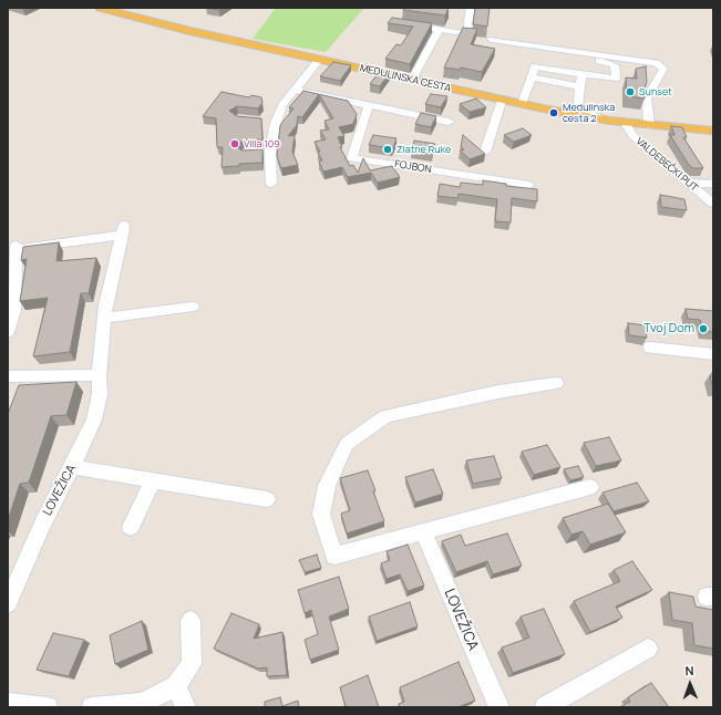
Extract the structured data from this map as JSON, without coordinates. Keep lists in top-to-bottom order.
{
  "streets": {
    "main road": ["MEDULINSKA CESTA"],
    "street": ["VALDEBEČKI PUT", "FOJBON", "LOVEŽICA"]
  },
  "crossings": [
    ["MEDULINSKA CESTA", "VALDEBEČKI PUT"]
  ],
  "places": [
    "Sunset",
    "Medulinska cesta 2",
    "Villa 109",
    "Zlatne Ruke",
    "Tvoj Dom"
  ],
  "north": "top"
}
